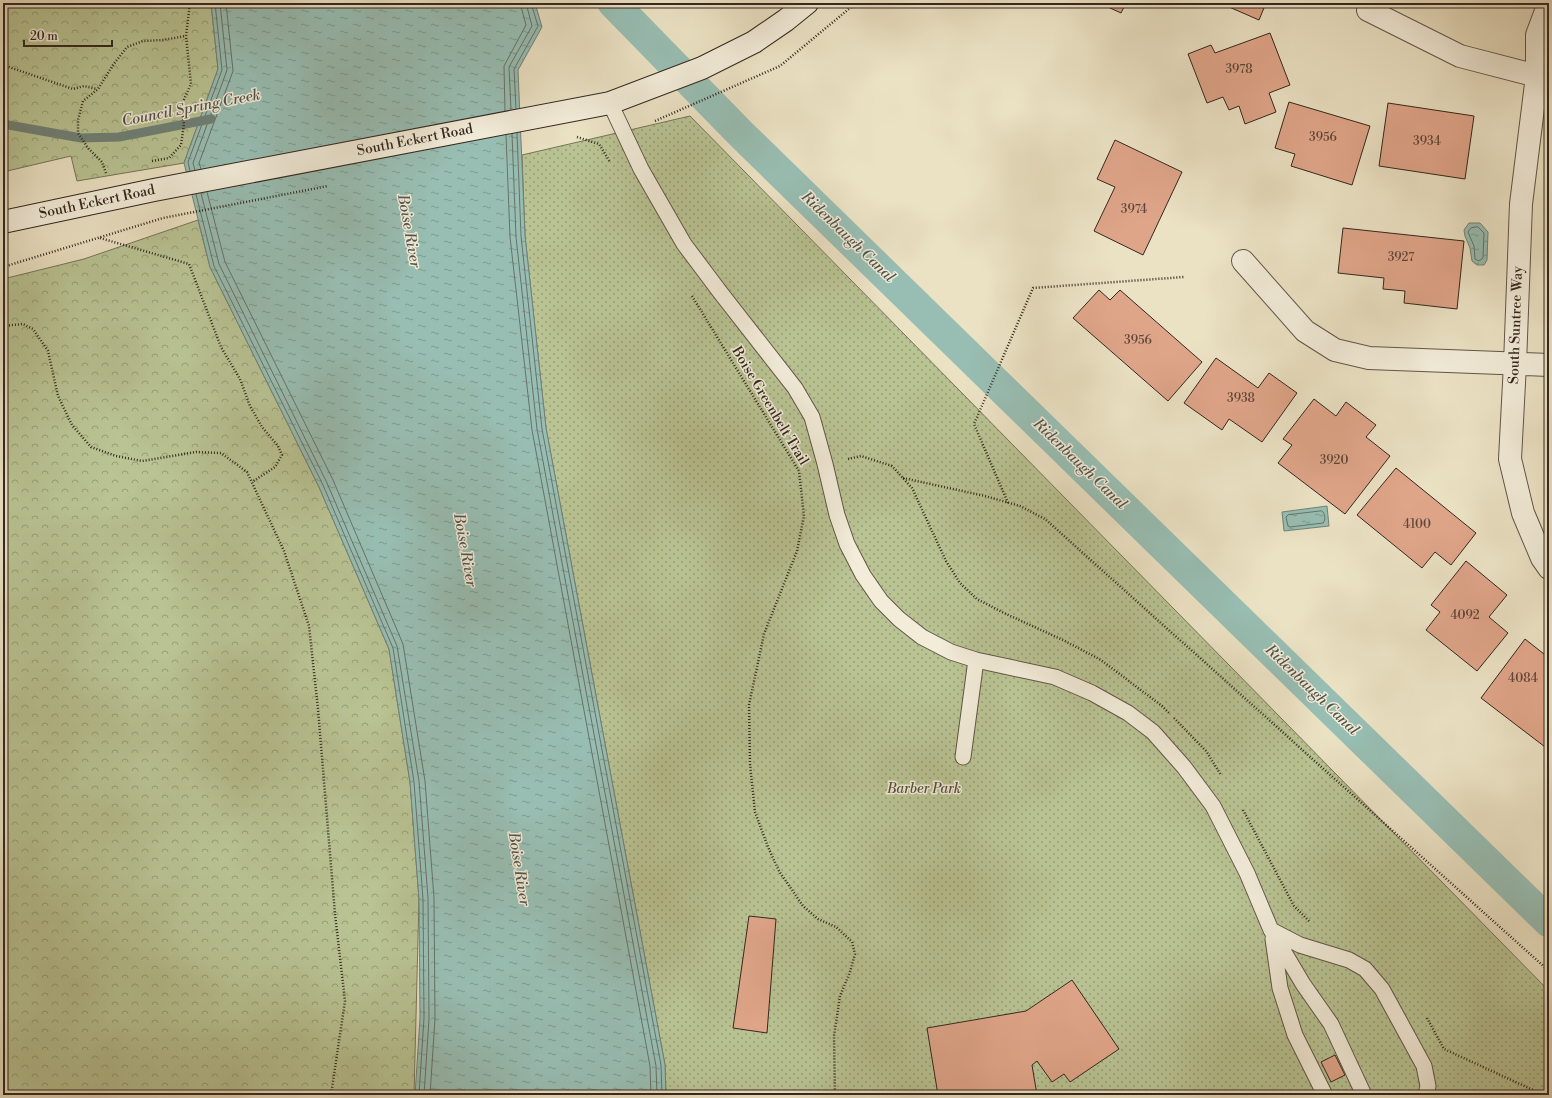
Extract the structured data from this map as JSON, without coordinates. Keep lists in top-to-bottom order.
{
  "streets": {
    "street": ["South Eckert Road", "South Suntree Way"],
    "path": ["Boise Greenbelt Trail"]
  },
  "water": ["Council Spring Creek", "Boise River", "Ridenbaugh Canal"],
  "parks": ["Barber Park"],
  "house_numbers": [
    "3978",
    "3956",
    "3934",
    "3974",
    "3927",
    "3956",
    "3938",
    "3920",
    "4100",
    "4092",
    "4084"
  ],
  "scale_bar": "20 m"
}
